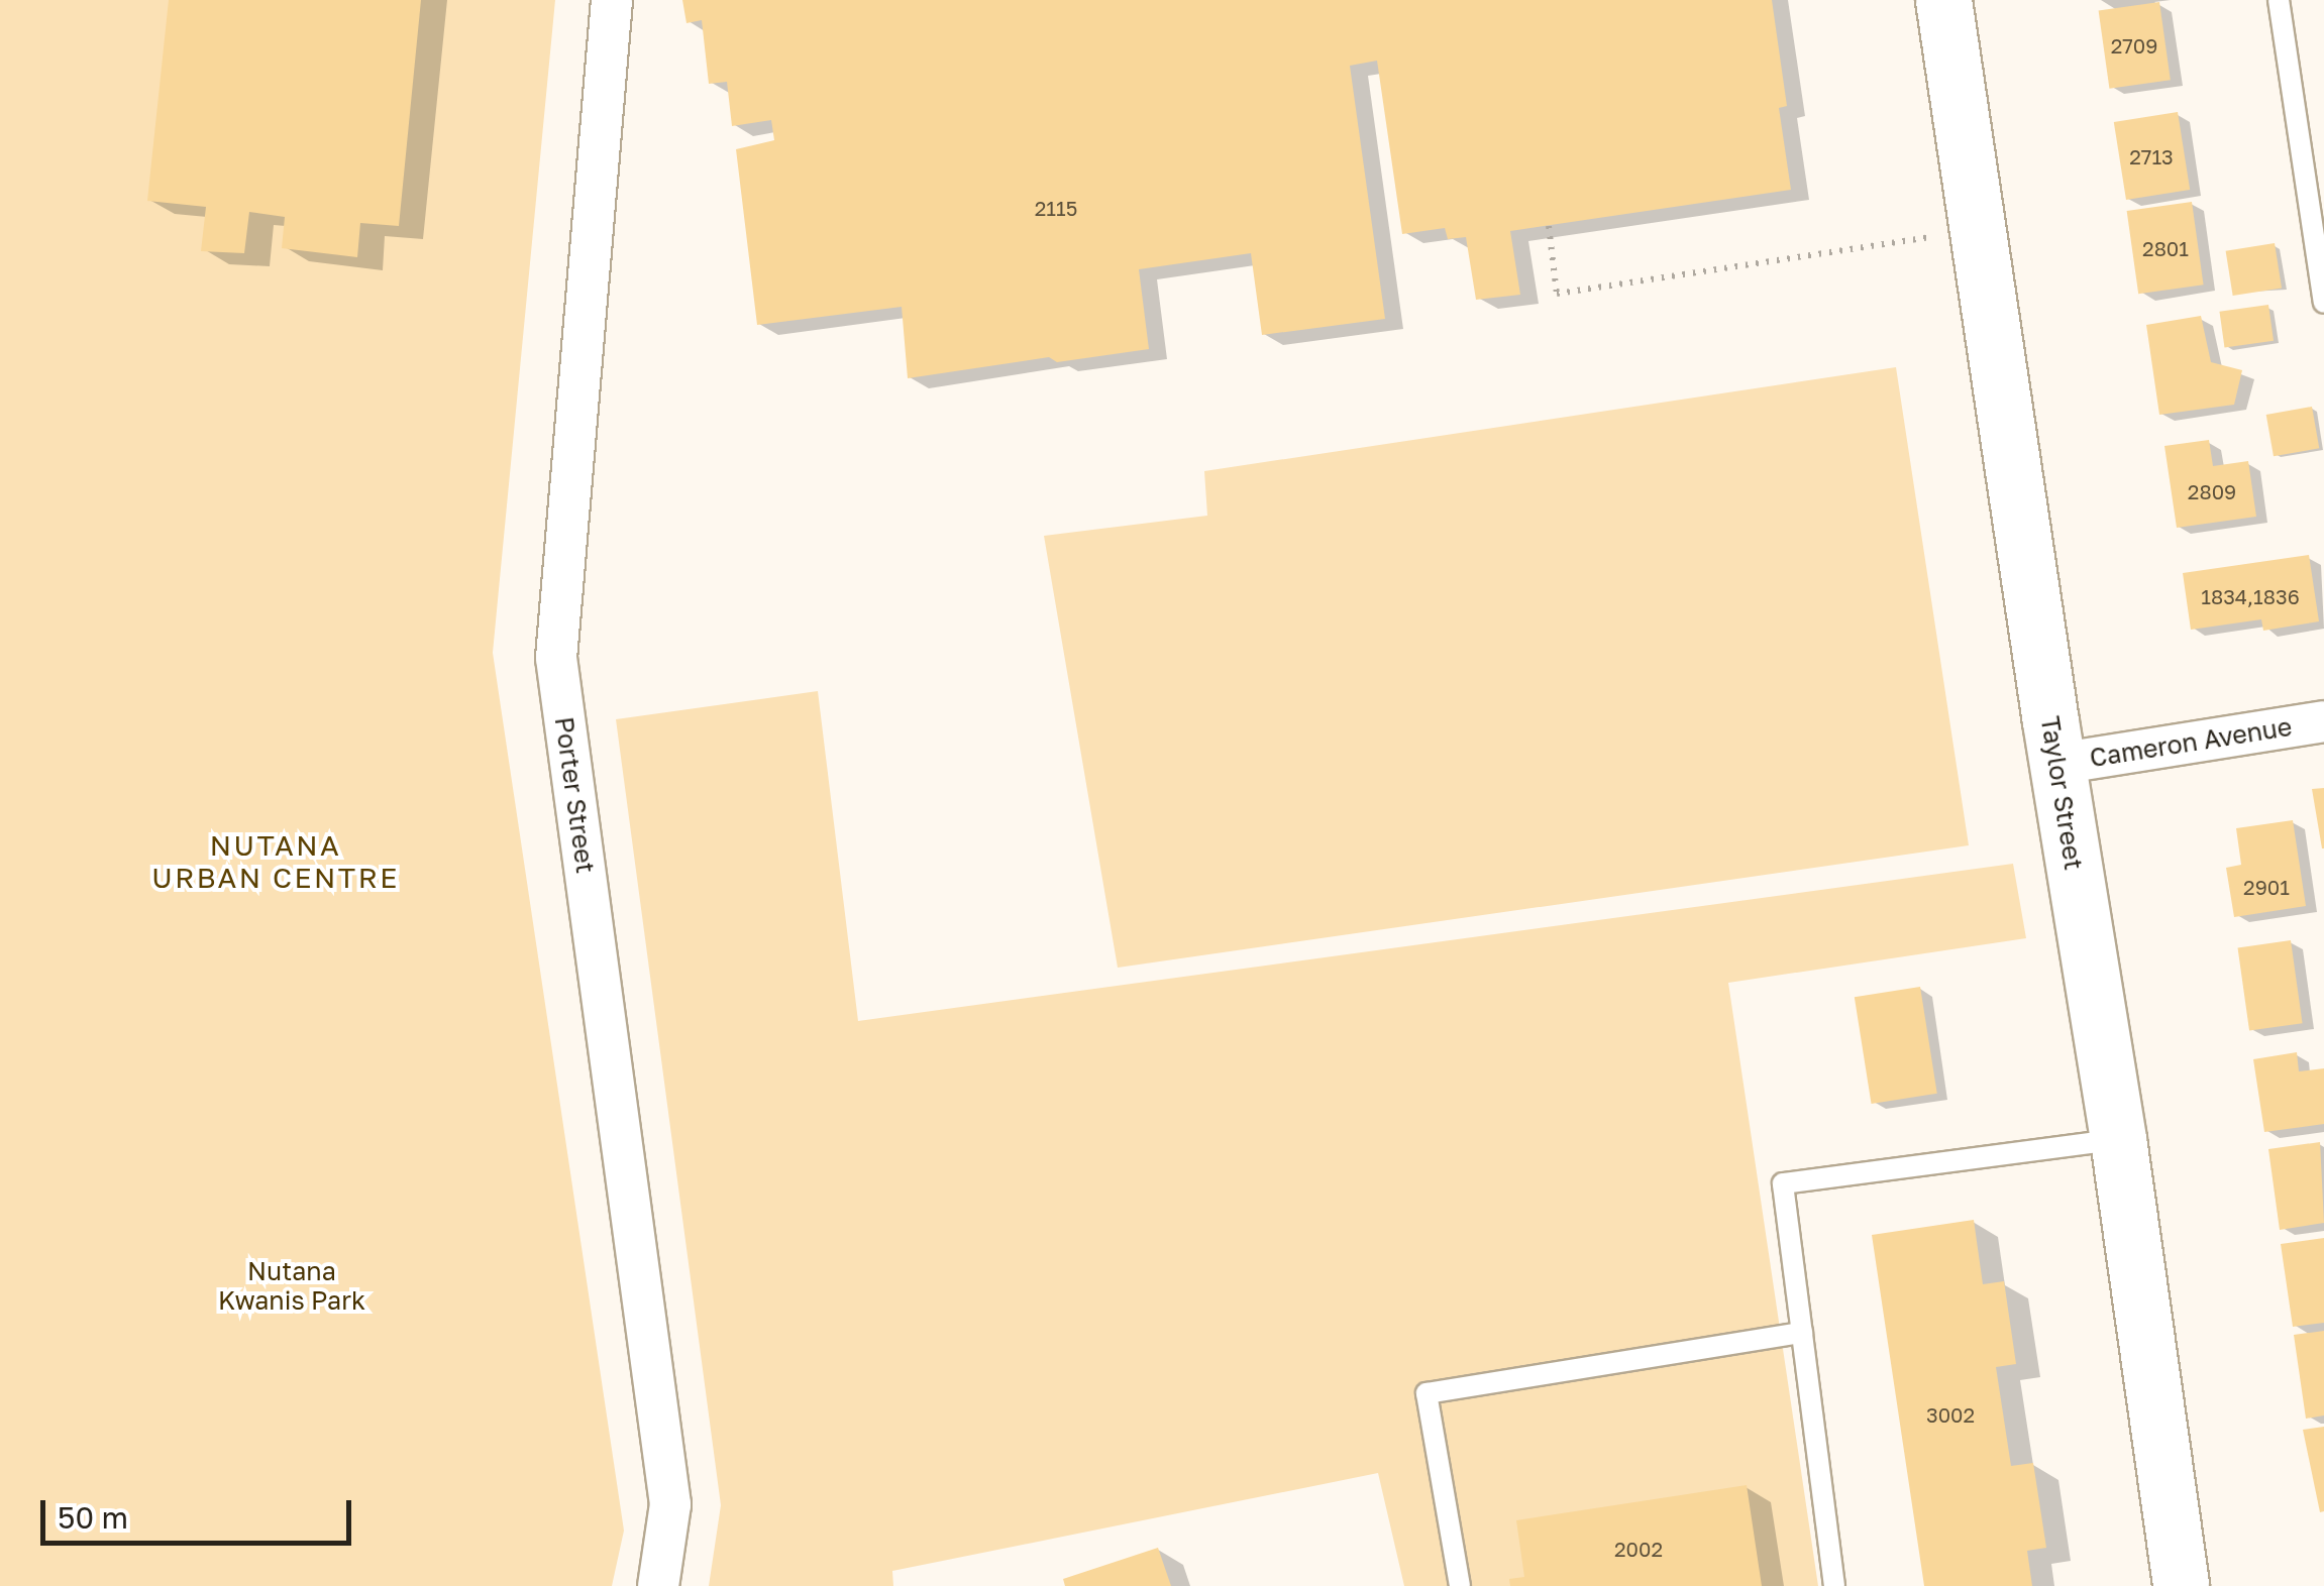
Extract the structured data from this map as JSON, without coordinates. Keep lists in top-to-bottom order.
{
  "streets": {
    "main road": ["Taylor Street"],
    "street": ["Cameron Avenue", "Porter Street"]
  },
  "crossings": [
    ["Cameron Avenue", "Taylor Street"]
  ],
  "districts": ["NUTANA URBAN CENTRE"],
  "parks": ["Nutana Kwanis Park"],
  "house_numbers": [
    "2709",
    "2713",
    "2115",
    "2801",
    "2809",
    "1834,1836",
    "2901",
    "3002",
    "2002"
  ],
  "scale_bar": "50 m"
}
